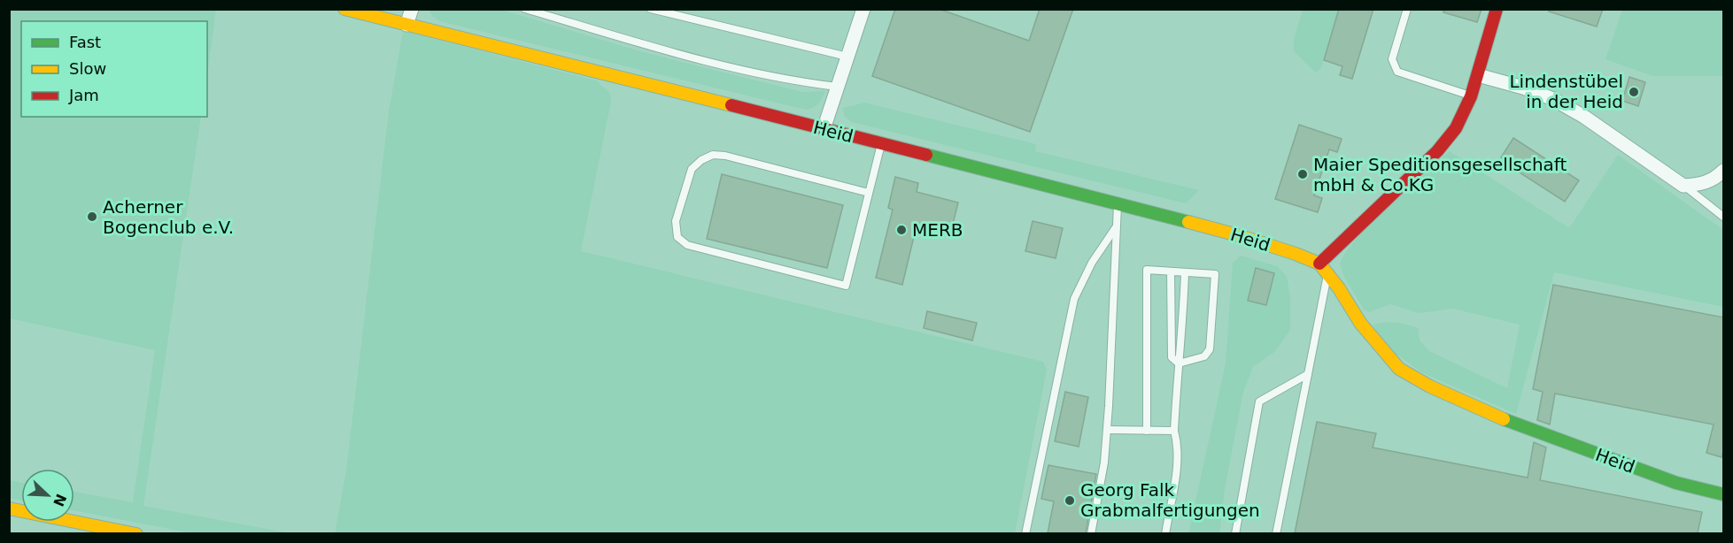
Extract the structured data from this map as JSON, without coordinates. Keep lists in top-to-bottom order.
{
  "streets": {
    "street": ["Heid"]
  },
  "places": [
    "Lindenstübel in der Heid",
    "Maier Speditionsgesellschaft mbH & Co.KG",
    "Acherner Bogenclub e.V.",
    "MERB",
    "Georg Falk Grabmalfertigungen"
  ],
  "legend": ["Fast", "Slow", "Jam"],
  "north": "bottom right"
}
